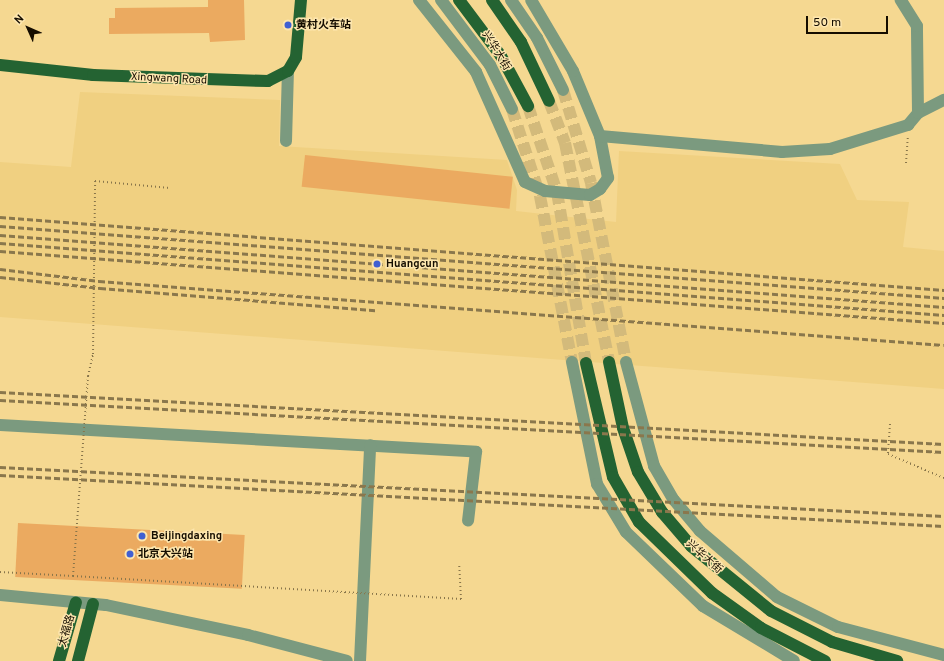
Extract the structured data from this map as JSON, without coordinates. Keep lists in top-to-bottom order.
{
  "streets": {
    "main road": ["兴华大街", "Xingwang Road", "太福路"]
  },
  "places": [
    "黄村火车站",
    "Huangcun",
    "Beijingdaxing",
    "北京大兴站"
  ],
  "scale_bar": "50 m",
  "north": "top left"
}
